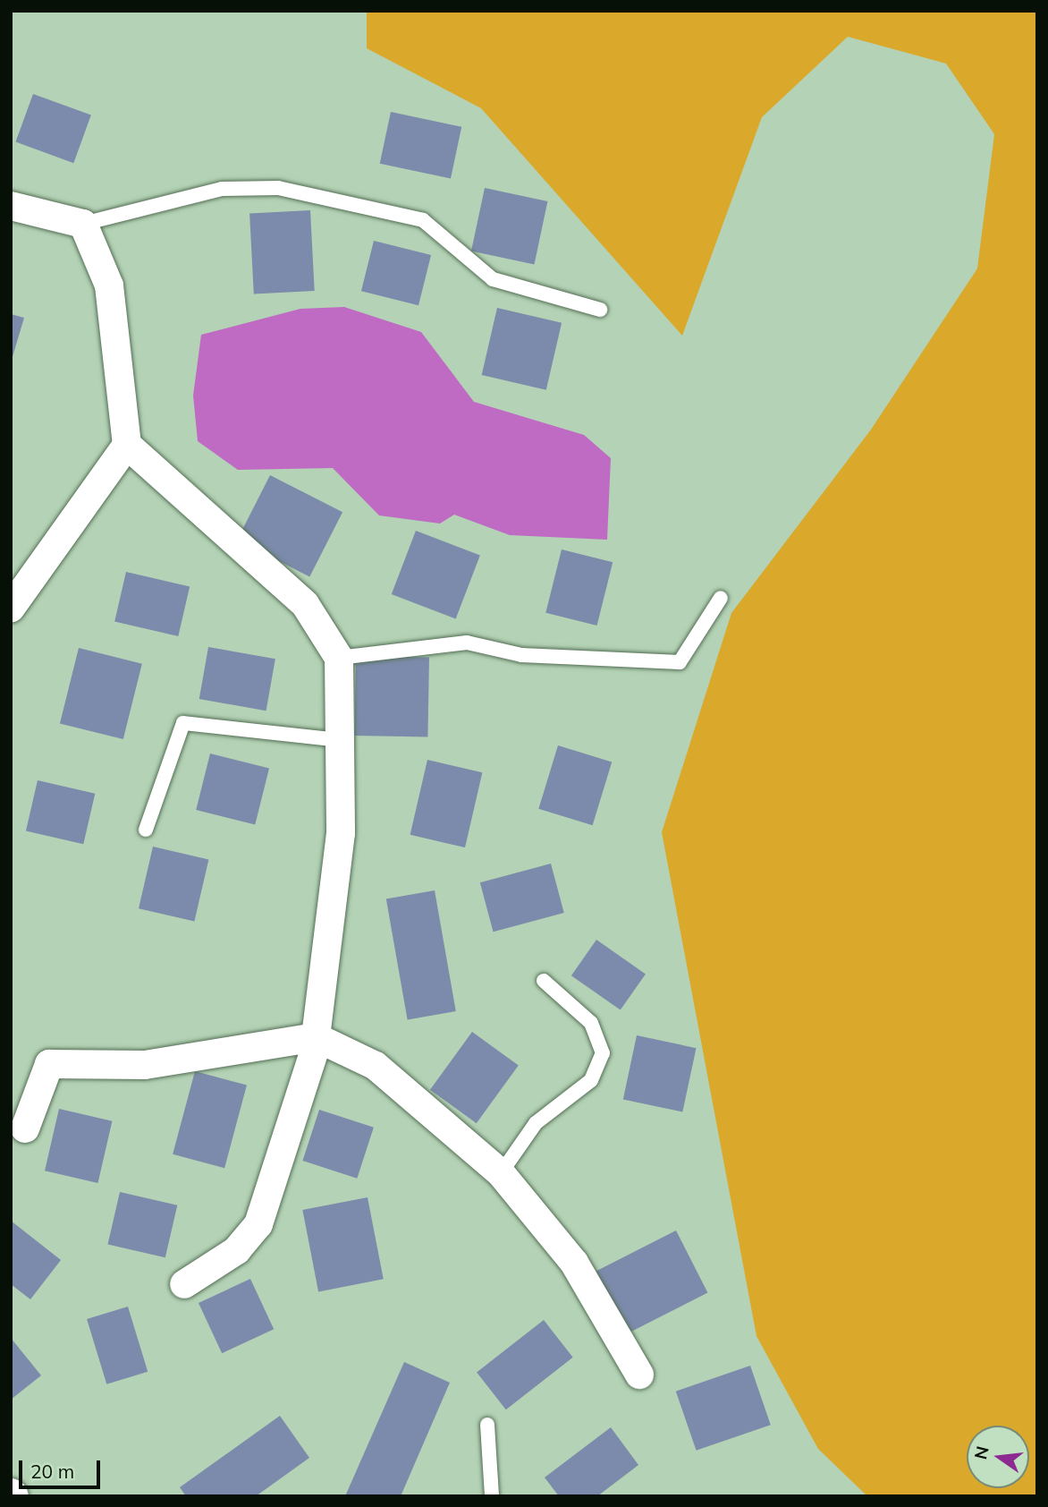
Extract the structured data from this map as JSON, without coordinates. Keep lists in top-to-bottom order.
{
  "scale_bar": "20 m",
  "north": "left"
}
